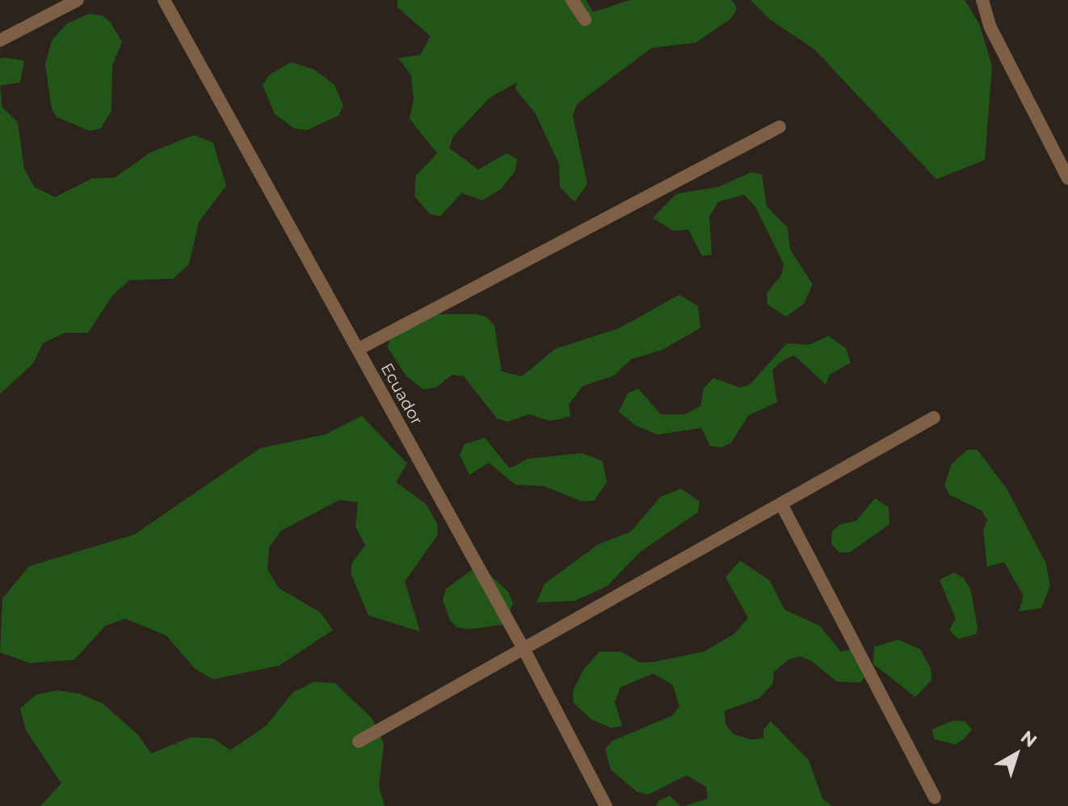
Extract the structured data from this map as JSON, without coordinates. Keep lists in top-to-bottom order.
{
  "streets": {
    "street": ["Ecuador"]
  },
  "north": "top right"
}
